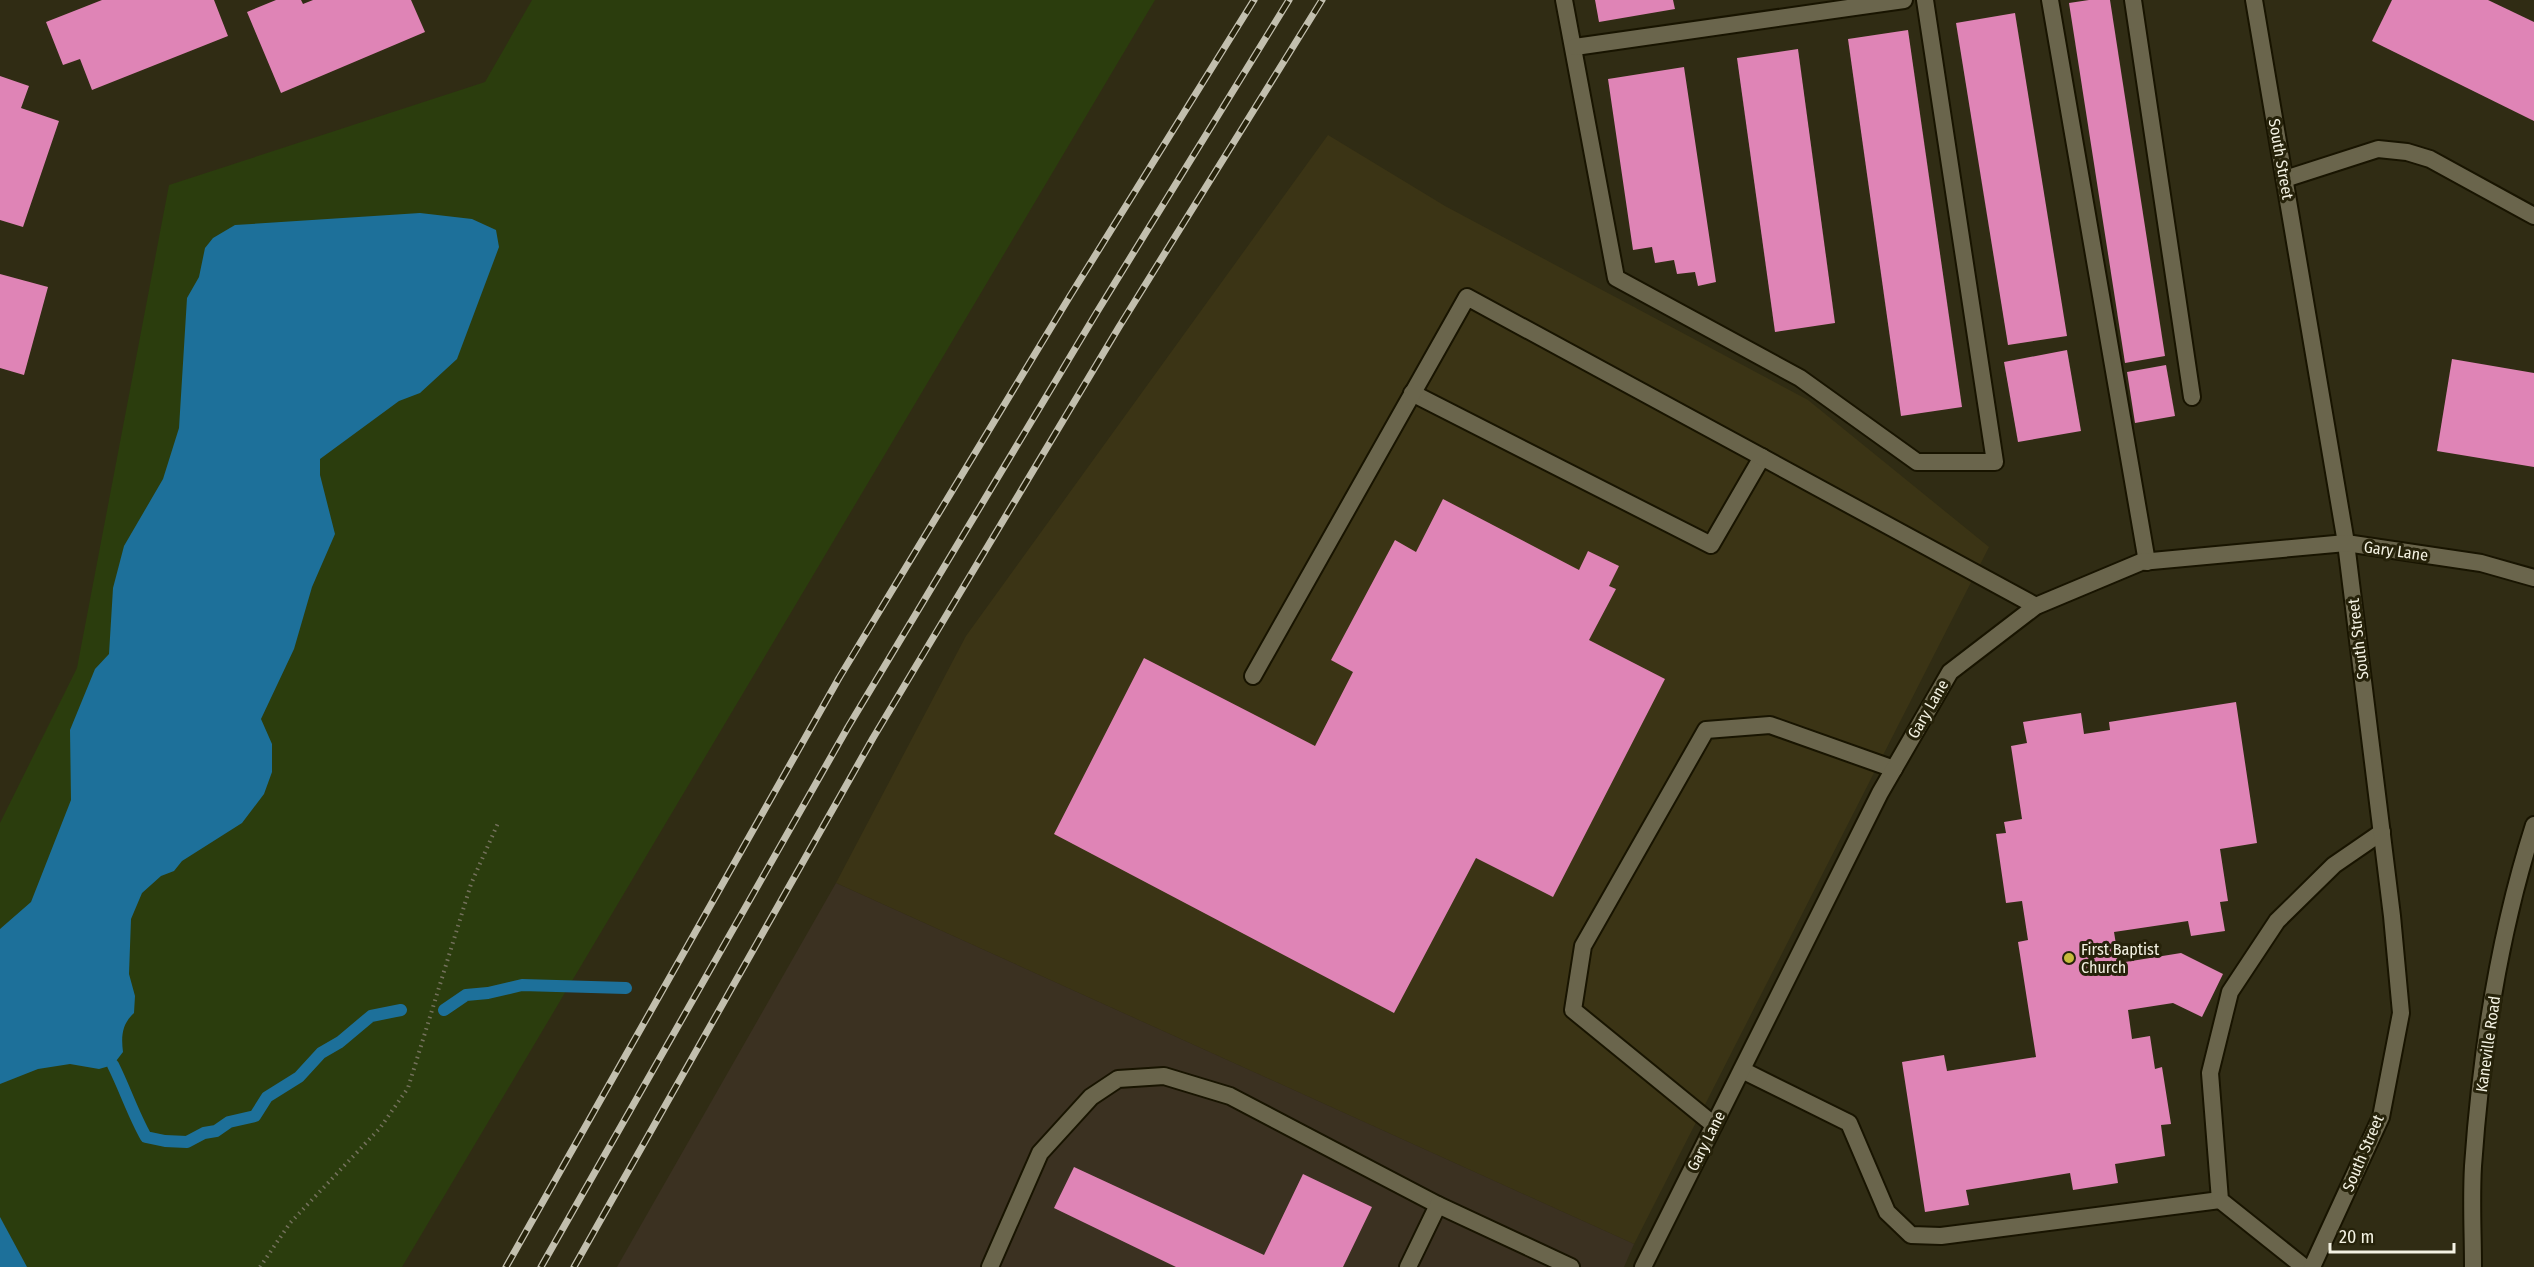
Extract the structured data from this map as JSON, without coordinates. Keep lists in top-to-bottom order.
{
  "streets": {
    "street": ["South Street", "Gary Lane", "Kaneville Road"]
  },
  "crossings": [
    ["South Street", "Gary Lane"]
  ],
  "places": ["First Baptist Church"],
  "scale_bar": "20 m"
}
